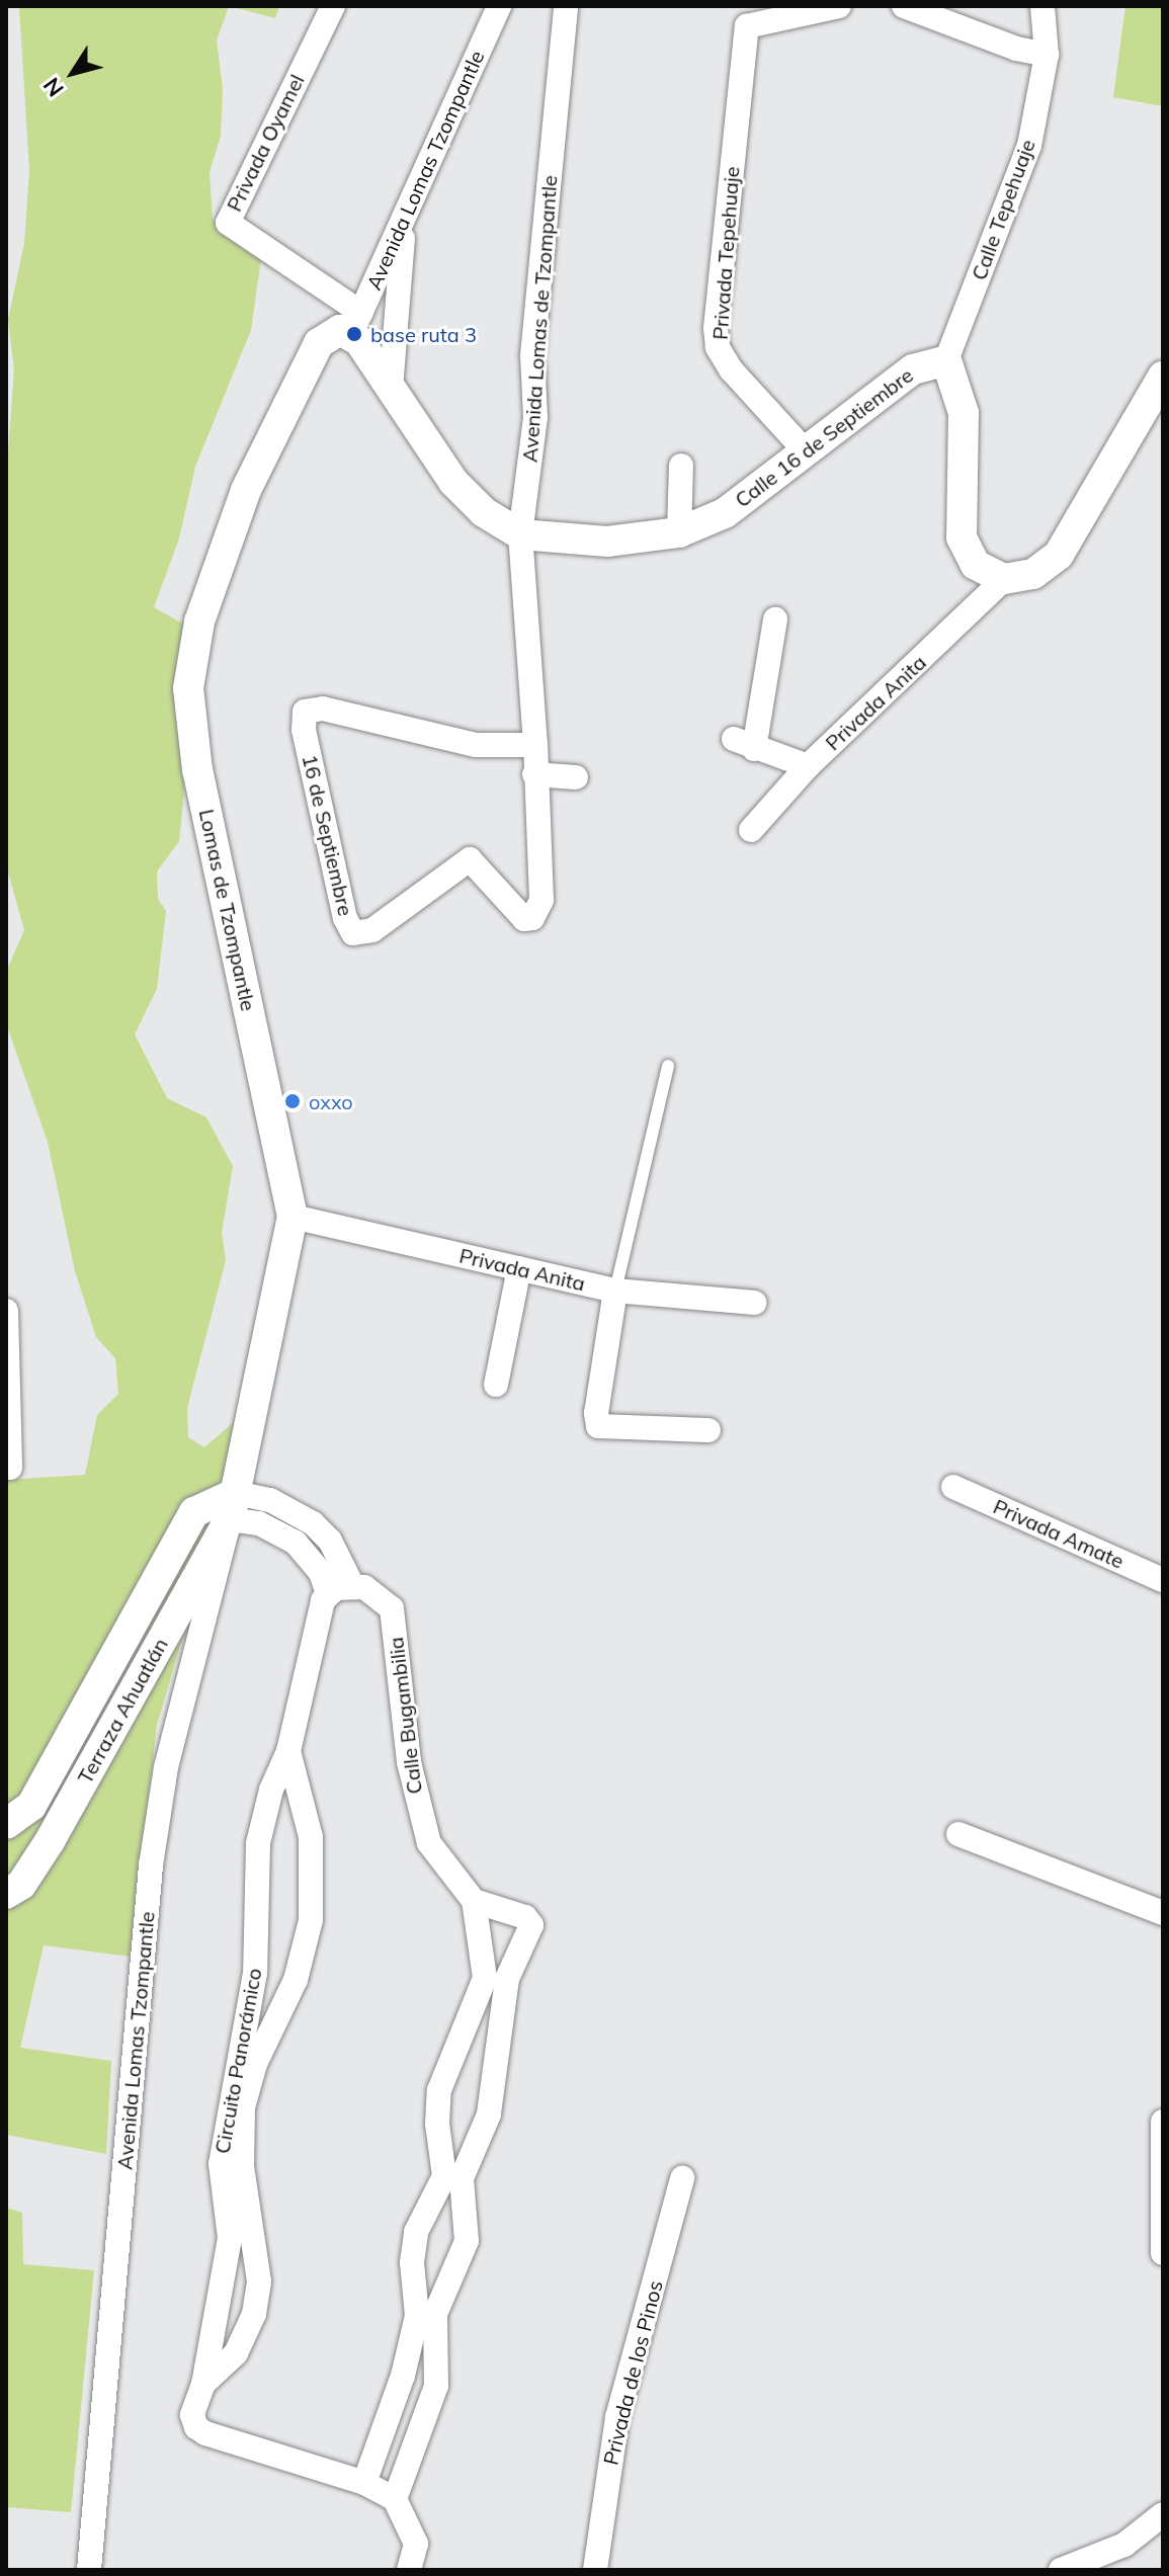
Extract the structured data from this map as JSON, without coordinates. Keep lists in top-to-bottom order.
{
  "streets": {
    "street": [
      "Privada Oyamel",
      "Avenida Lomas Tzompantle",
      "Calle Tepehuaje",
      "Privada Tepehuaje",
      "Avenida Lomas de Tzompantle",
      "Calle 16 de Septiembre",
      "Privada Anita",
      "16 de Septiembre",
      "Lomas de Tzompantle",
      "Privada Amate",
      "Terraza Ahuatlán",
      "Calle Bugambilia",
      "Circuito Panorámico",
      "Privada de los Pinos"
    ]
  },
  "crossings": [
    ["Privada Oyamel", "Avenida Lomas Tzompantle"],
    ["Privada Oyamel", "Lomas de Tzompantle"],
    ["Avenida Lomas Tzompantle", "Lomas de Tzompantle"],
    ["Avenida Lomas Tzompantle", "Terraza Ahuatlán"],
    ["Calle Tepehuaje", "Calle 16 de Septiembre"],
    ["Privada Tepehuaje", "Calle 16 de Septiembre"],
    ["Avenida Lomas de Tzompantle", "Calle 16 de Septiembre"],
    ["Avenida Lomas de Tzompantle", "16 de Septiembre"],
    ["Calle 16 de Septiembre", "16 de Septiembre"],
    ["Privada Anita", "Lomas de Tzompantle"],
    ["Lomas de Tzompantle", "Terraza Ahuatlán"],
    ["Calle Bugambilia", "Circuito Panorámico"]
  ],
  "places": ["base ruta 3", "oxxo"],
  "north": "bottom left"
}
